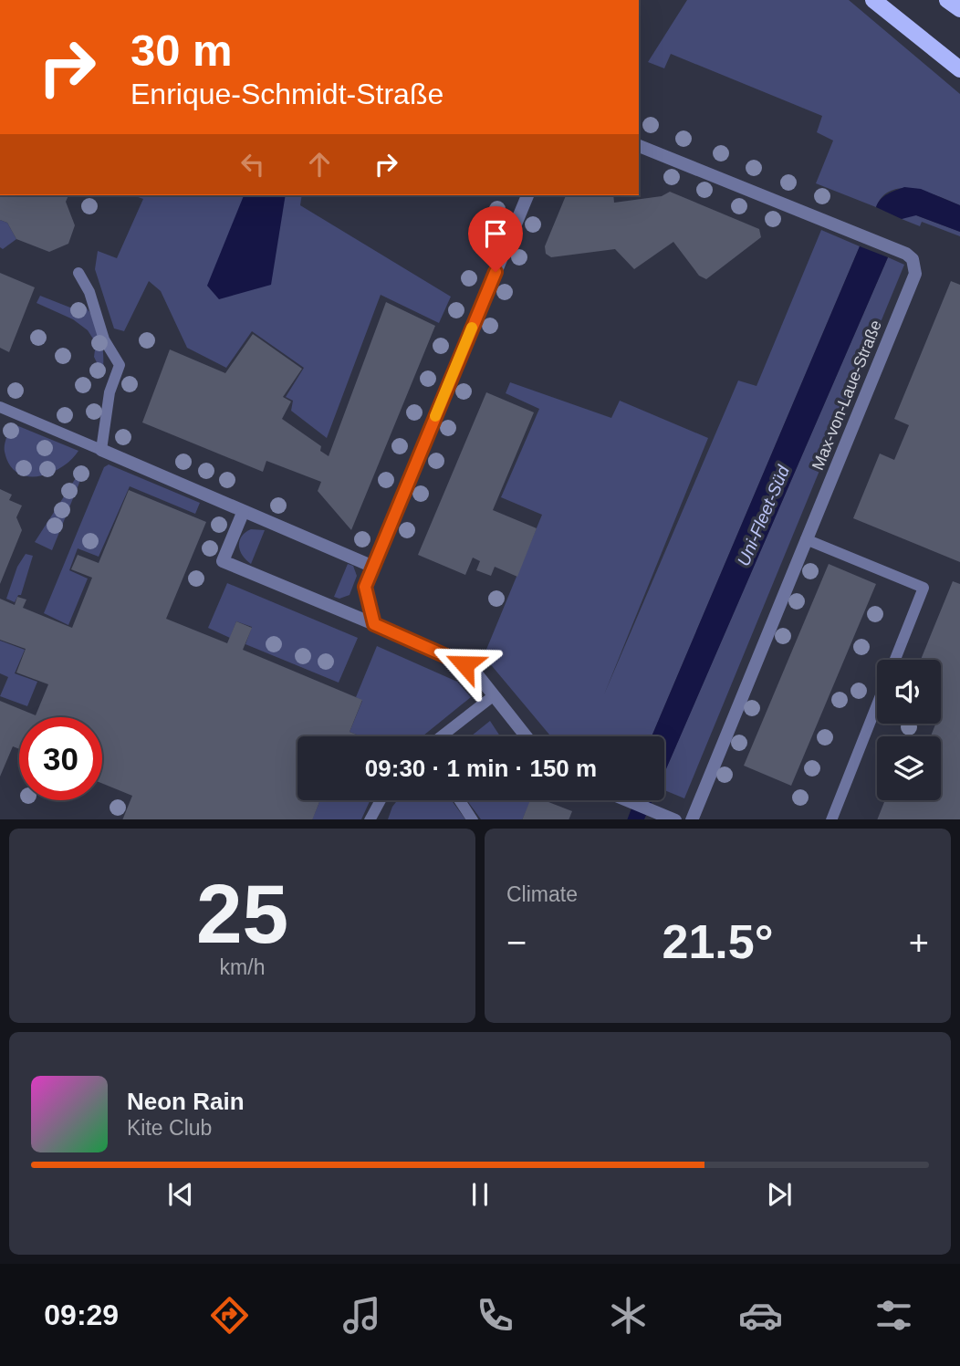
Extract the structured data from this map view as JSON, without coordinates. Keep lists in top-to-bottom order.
{
  "streets": {
    "street": ["Max-von-Laue-Straße"]
  },
  "water": ["Uni-Fleet-Süd"],
  "page": {
    "turn": ["30 m", "Enrique-Schmidt-Straße"],
    "limit": "30",
    "trip": "09:30 · 1 min · 150 m",
    "tile": [
      ["25", "km/h"],
      "Climate"
    ],
    "heat": ["−", "21.5°", "+"],
    "song": ["Neon Rain", "Kite Club"],
    "tabs": "09:29"
  }
}
